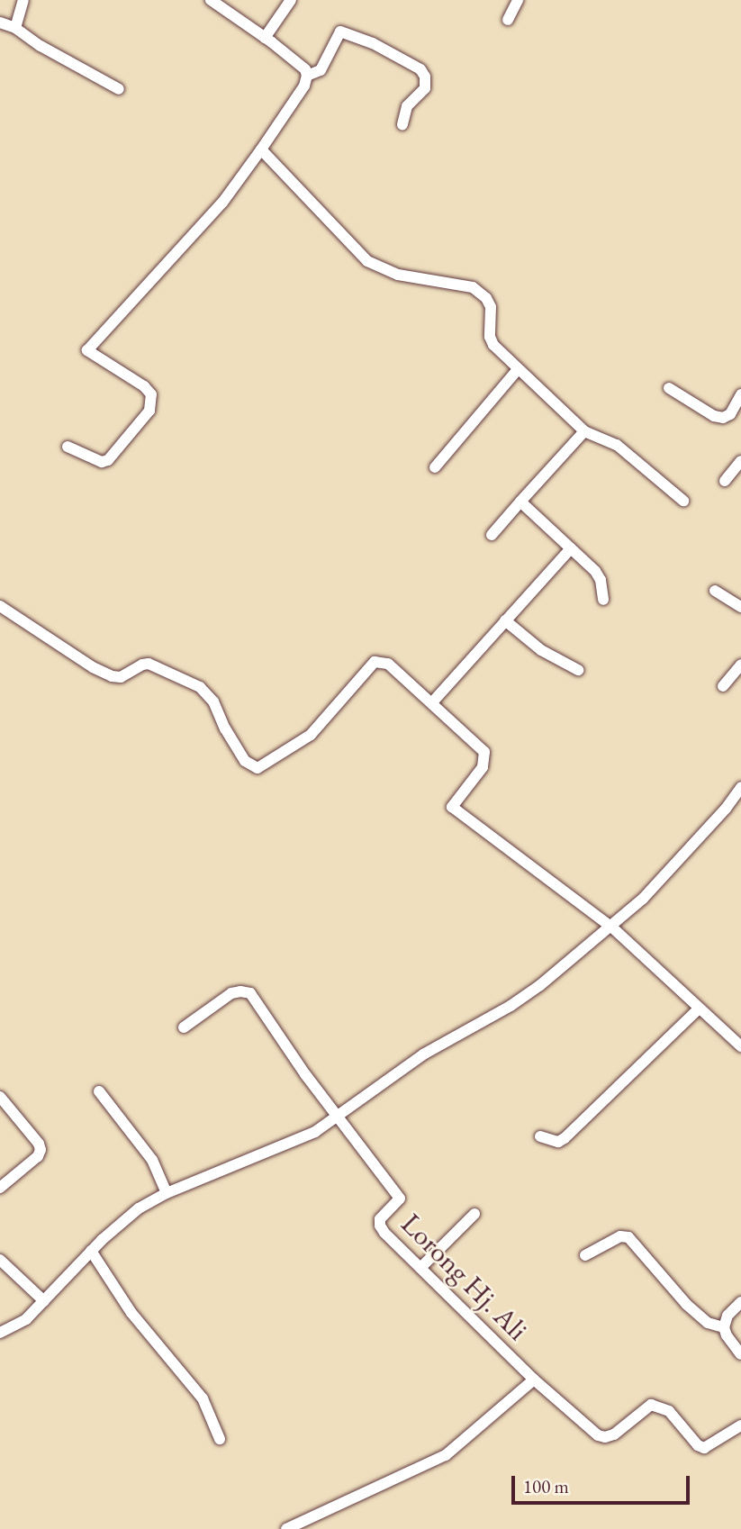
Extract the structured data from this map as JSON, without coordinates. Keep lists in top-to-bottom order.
{
  "streets": {
    "street": ["Lorong Hj. Ali"]
  },
  "scale_bar": "100 m"
}
